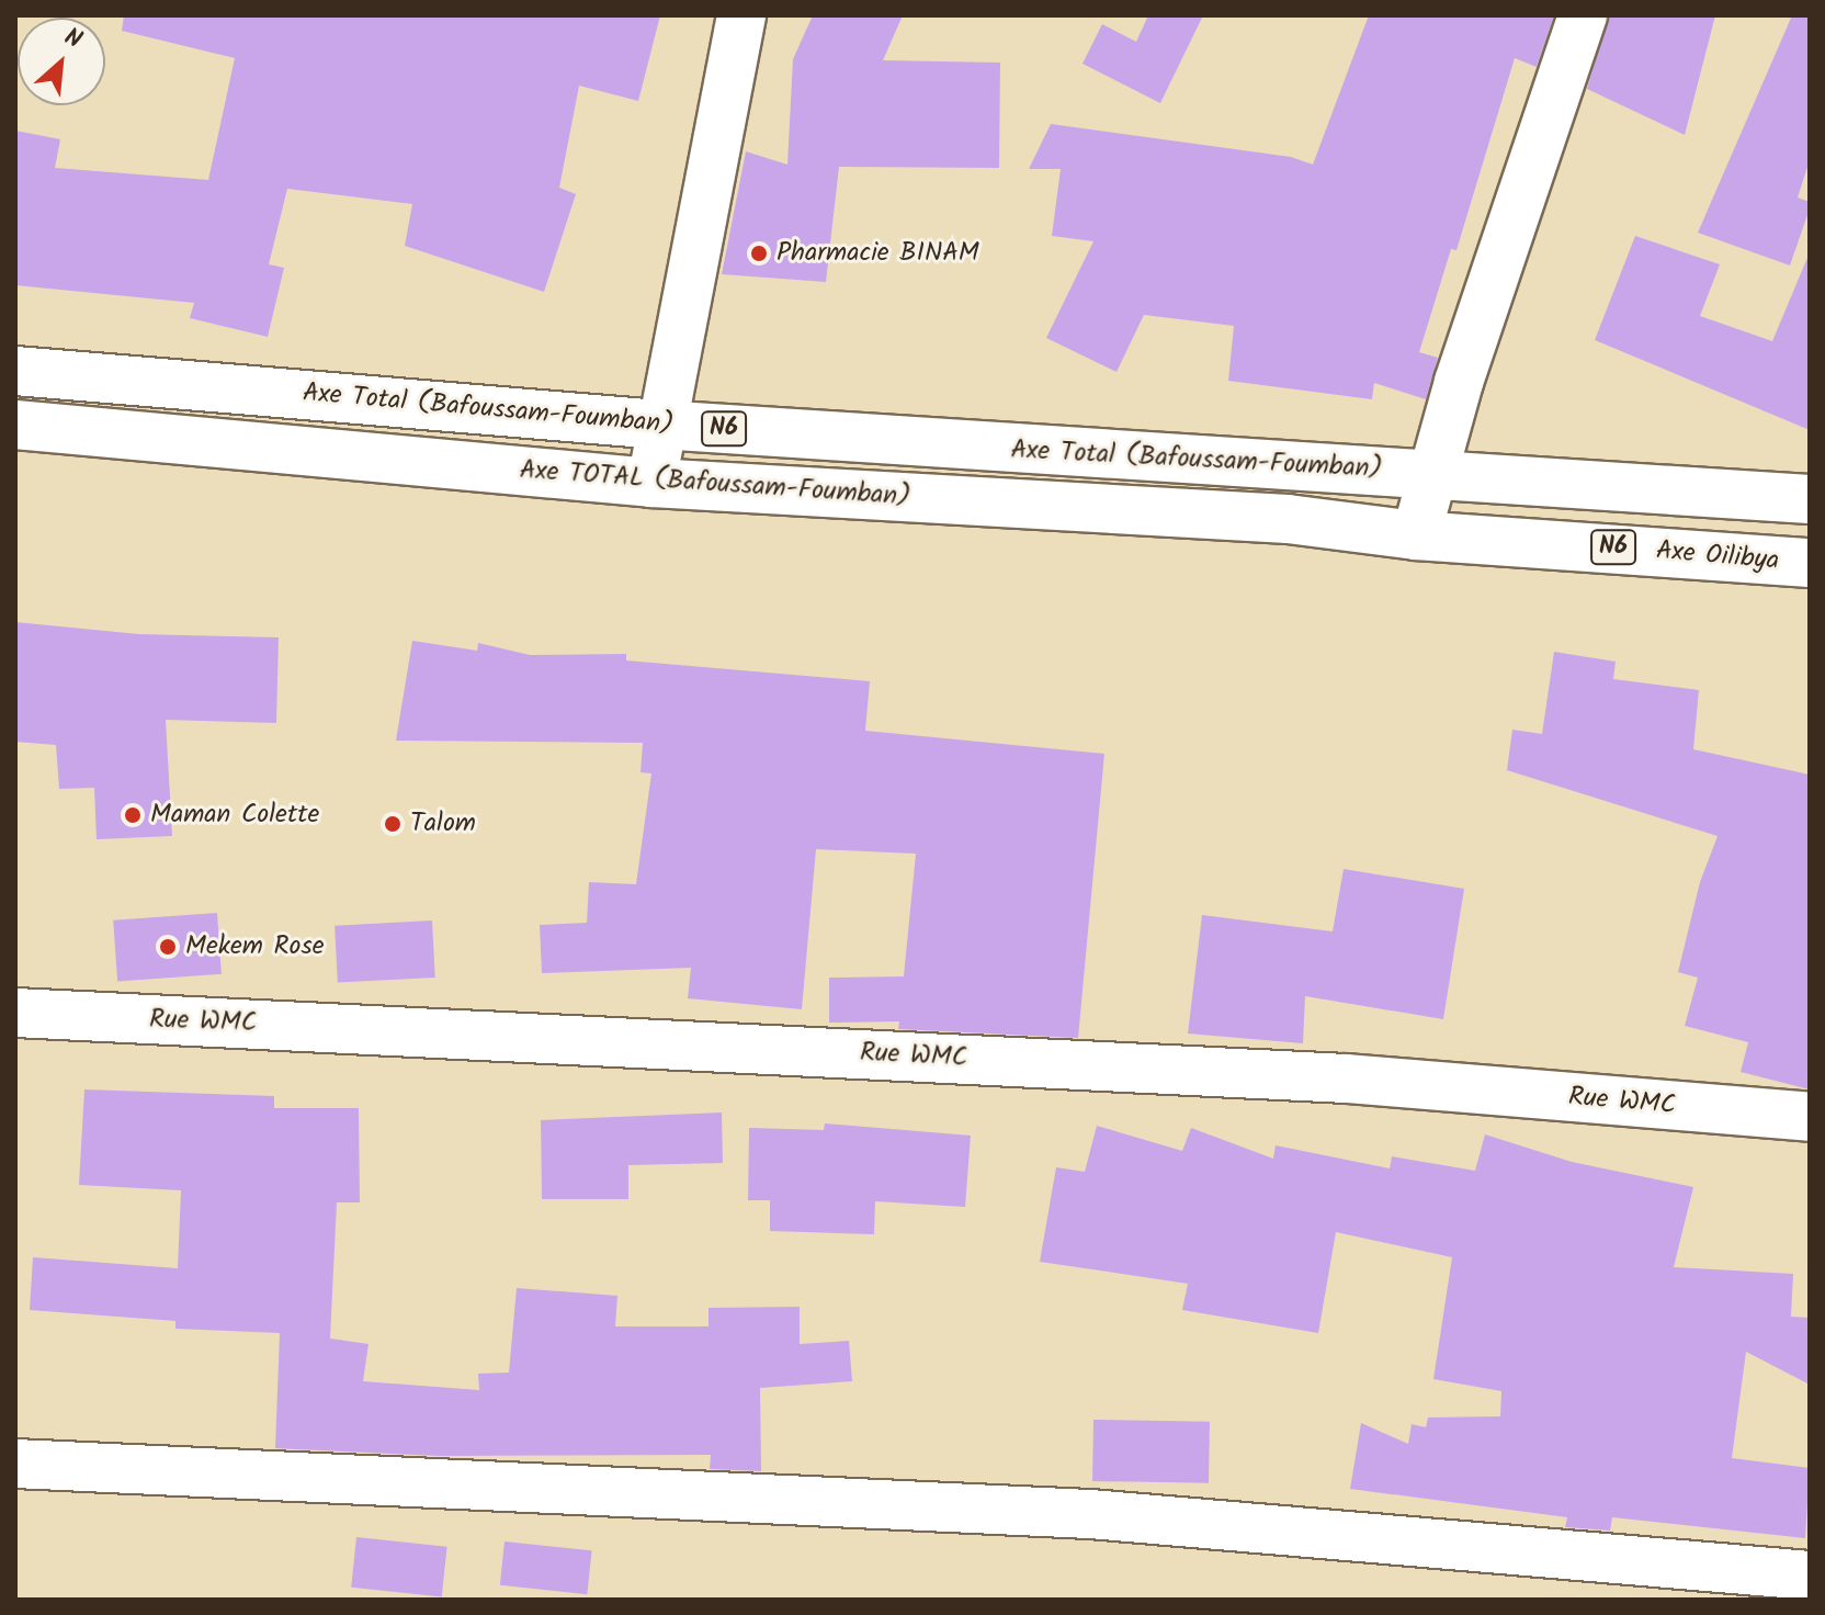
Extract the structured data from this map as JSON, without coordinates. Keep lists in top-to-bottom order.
{
  "streets": {
    "main road": [
      "Axe Total (Bafoussam-Foumban)",
      "N6",
      "Axe TOTAL (Bafoussam-Foumban)",
      "Axe Oilibya",
      "Rue WMC"
    ]
  },
  "crossings": [
    ["Axe Total (Bafoussam-Foumban)", "N6"],
    ["Axe TOTAL (Bafoussam-Foumban)", "Axe Oilibya"]
  ],
  "places": [
    "Pharmacie BINAM",
    "Maman Colette",
    "Talom",
    "Mekem Rose"
  ],
  "north": "top right"
}
